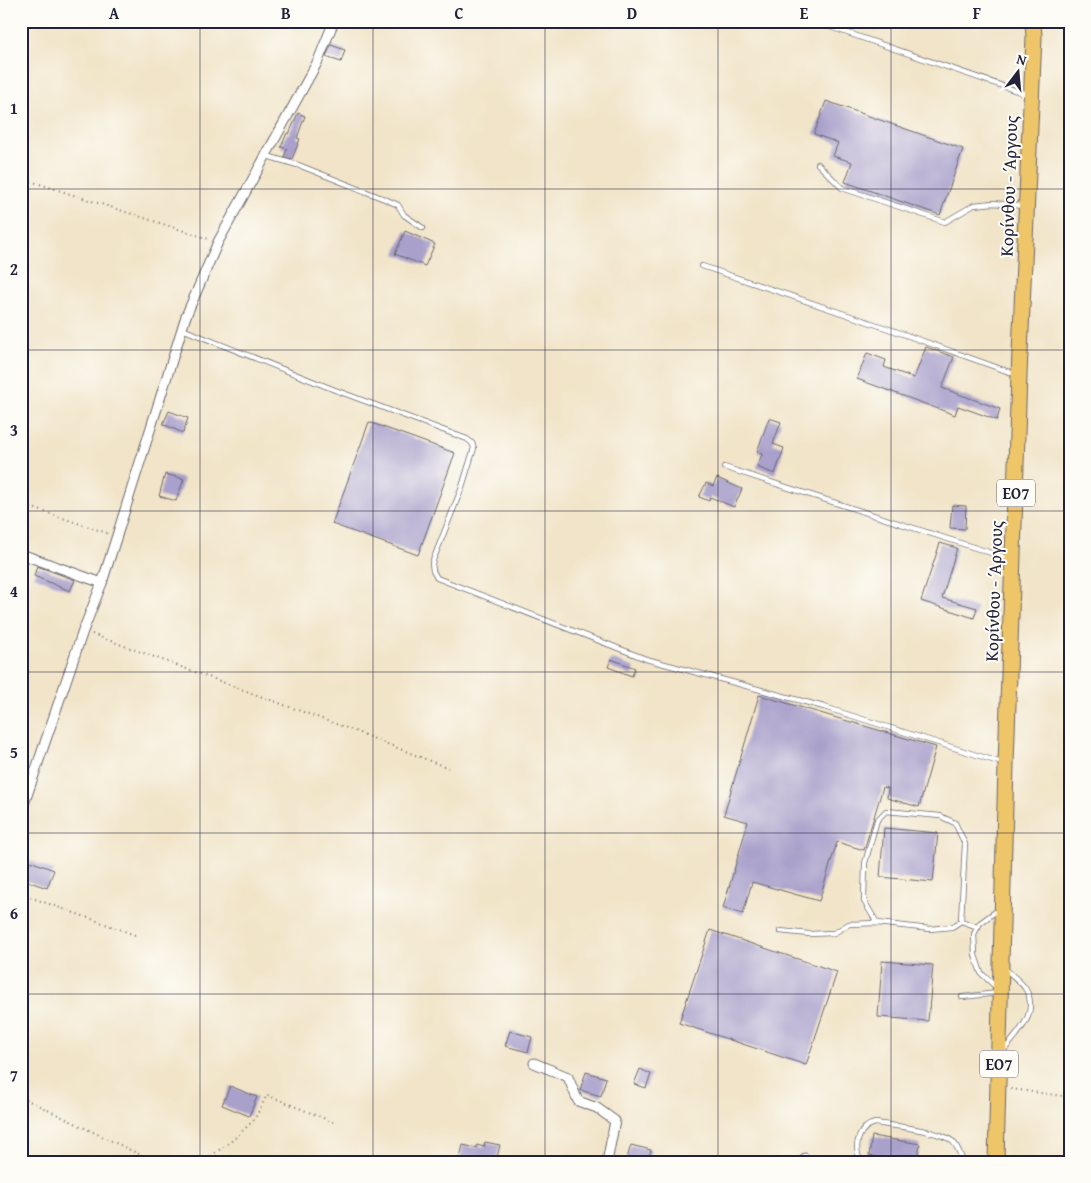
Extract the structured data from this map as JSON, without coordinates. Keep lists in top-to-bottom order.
{
  "streets": {
    "main road": ["Κορίνθου - Άργους", "ΕΟ7"]
  },
  "north": "top",
  "grid": {
    "columns": [
      "A",
      "B",
      "C",
      "D",
      "E",
      "F"
    ],
    "rows": [
      "1",
      "2",
      "3",
      "4",
      "5",
      "6",
      "7"
    ]
  }
}
